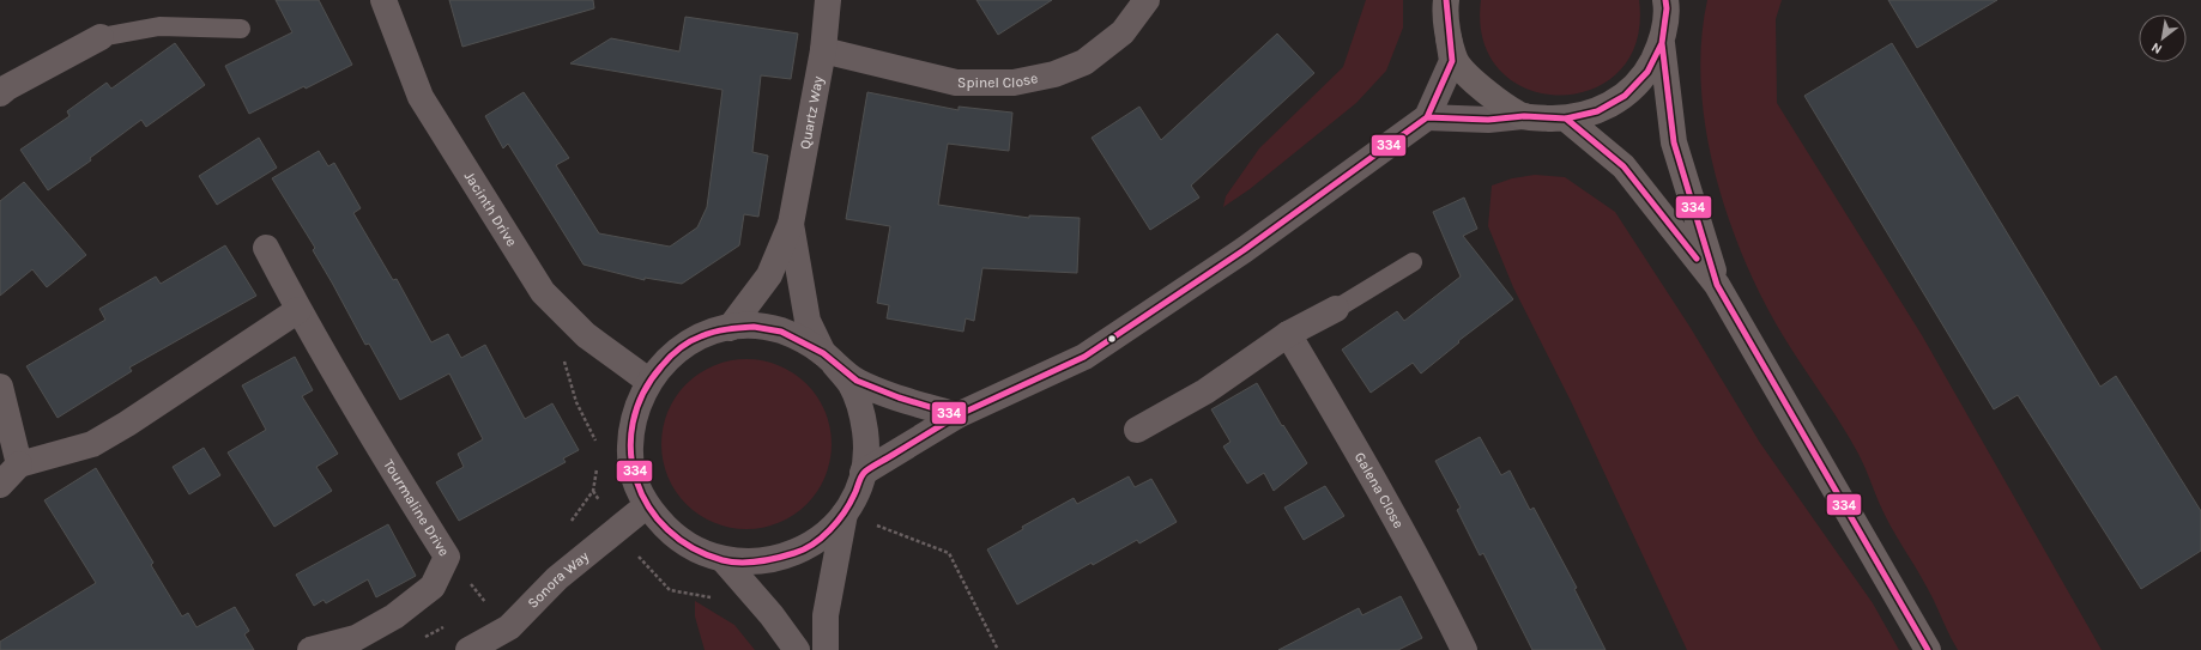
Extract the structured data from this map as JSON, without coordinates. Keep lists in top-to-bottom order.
{
  "streets": {
    "street": [
      "Spinel Close",
      "Quartz Way",
      "Jacinth Drive",
      "Galena Close",
      "Tourmaline Drive",
      "Sonora Way"
    ]
  },
  "crossings": [
    ["Spinel Close", "Quartz Way"]
  ],
  "lines": ["transit line 334"],
  "north": "bottom left"
}
